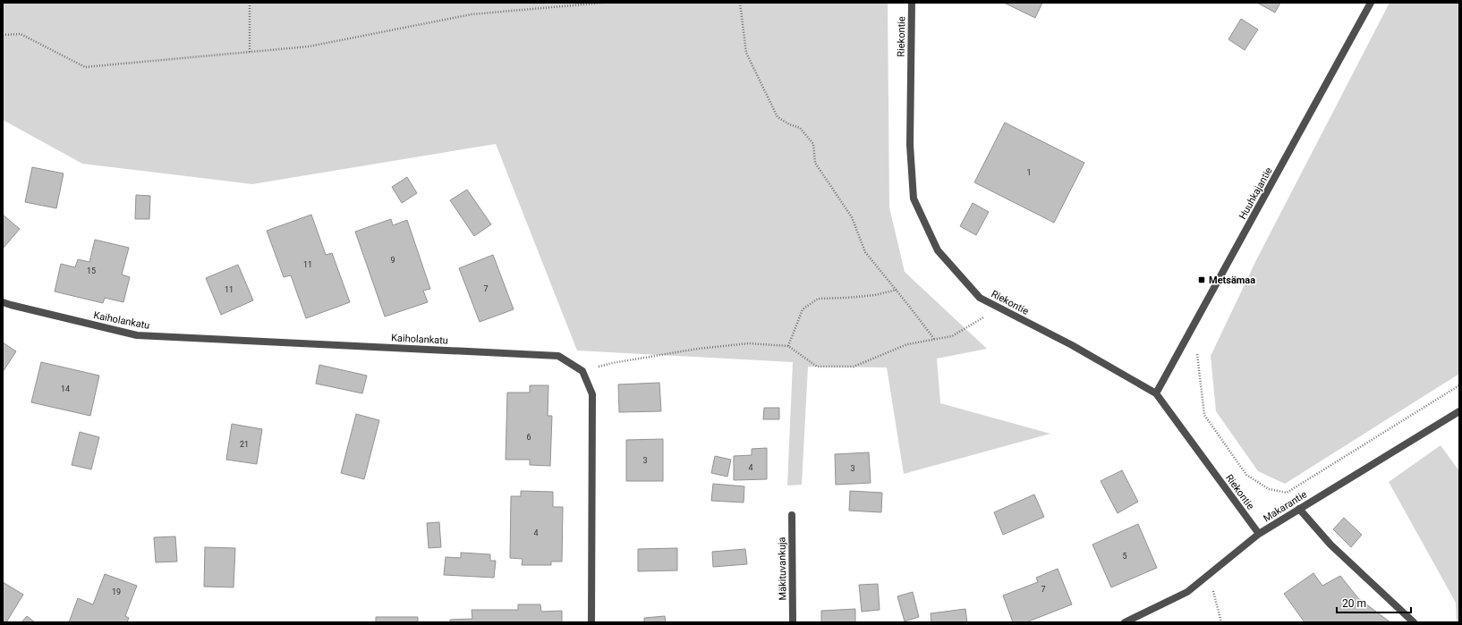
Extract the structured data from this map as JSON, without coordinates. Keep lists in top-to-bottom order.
{
  "streets": {
    "street": [
      "Riekontie",
      "Huuhkajantie",
      "Kaiholankatu",
      "Makarantie",
      "Mäkituvankuja"
    ]
  },
  "crossings": [
    ["Riekontie", "Huuhkajantie"],
    ["Riekontie", "Makarantie"]
  ],
  "places": {
    "transit": ["Metsämaa"]
  },
  "house_numbers": [
    "1",
    "9",
    "11",
    "15",
    "7",
    "11",
    "14",
    "6",
    "21",
    "3",
    "4",
    "3",
    "4",
    "5",
    "7",
    "19"
  ],
  "scale_bar": "20 m"
}
